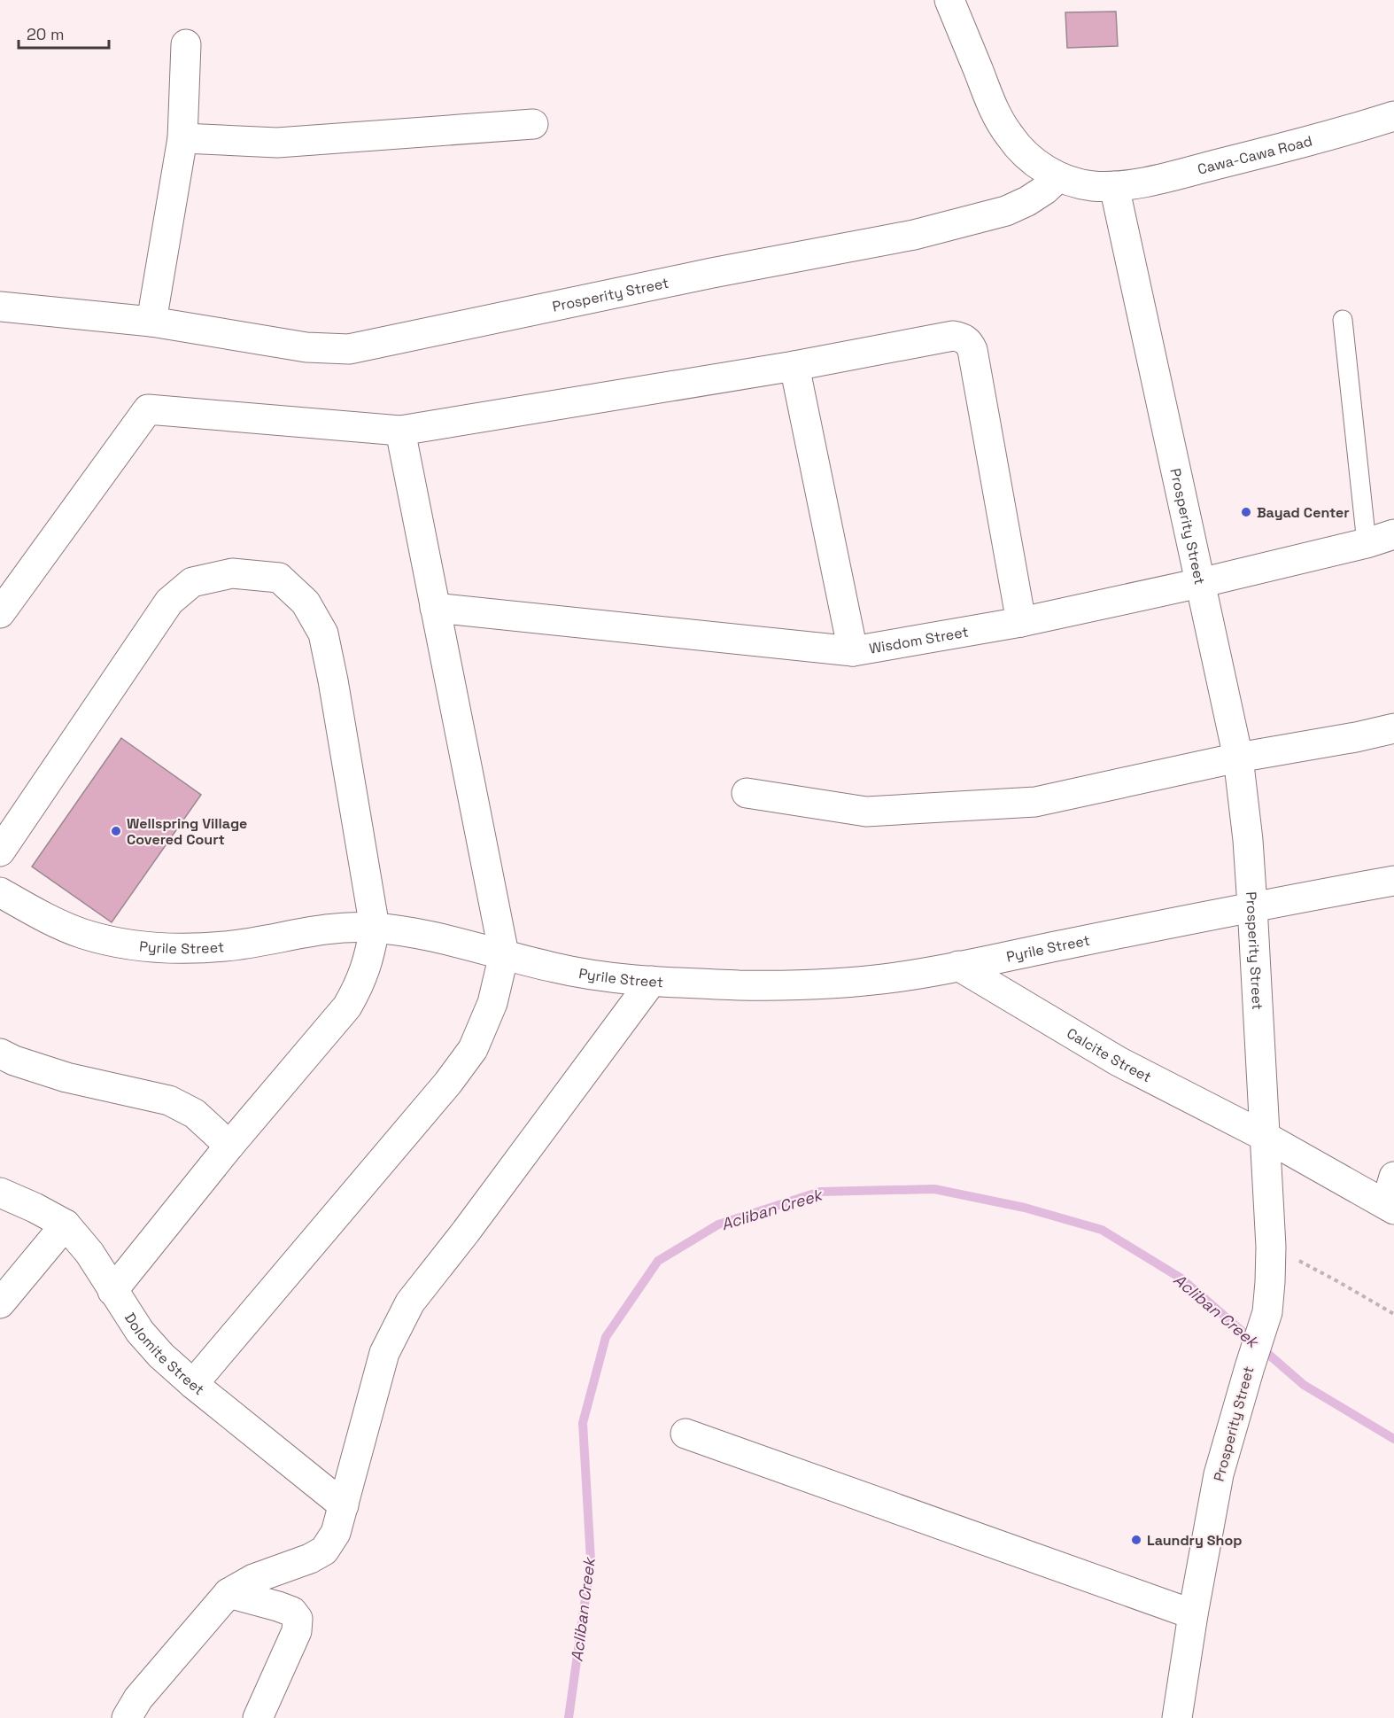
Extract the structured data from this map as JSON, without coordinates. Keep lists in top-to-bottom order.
{
  "streets": {
    "street": [
      "Cawa-Cawa Road",
      "Prosperity Street",
      "Wisdom Street",
      "Pyrile Street",
      "Calcite Street",
      "Dolomite Street"
    ]
  },
  "crossings": [
    ["Cawa-Cawa Road", "Prosperity Street"],
    ["Prosperity Street", "Wisdom Street"],
    ["Prosperity Street", "Pyrile Street"],
    ["Prosperity Street", "Calcite Street"],
    ["Pyrile Street", "Calcite Street"]
  ],
  "water": ["Acliban Creek"],
  "places": ["Bayad Center", "Wellspring Village Covered Court", "Laundry Shop"],
  "scale_bar": "20 m"
}
